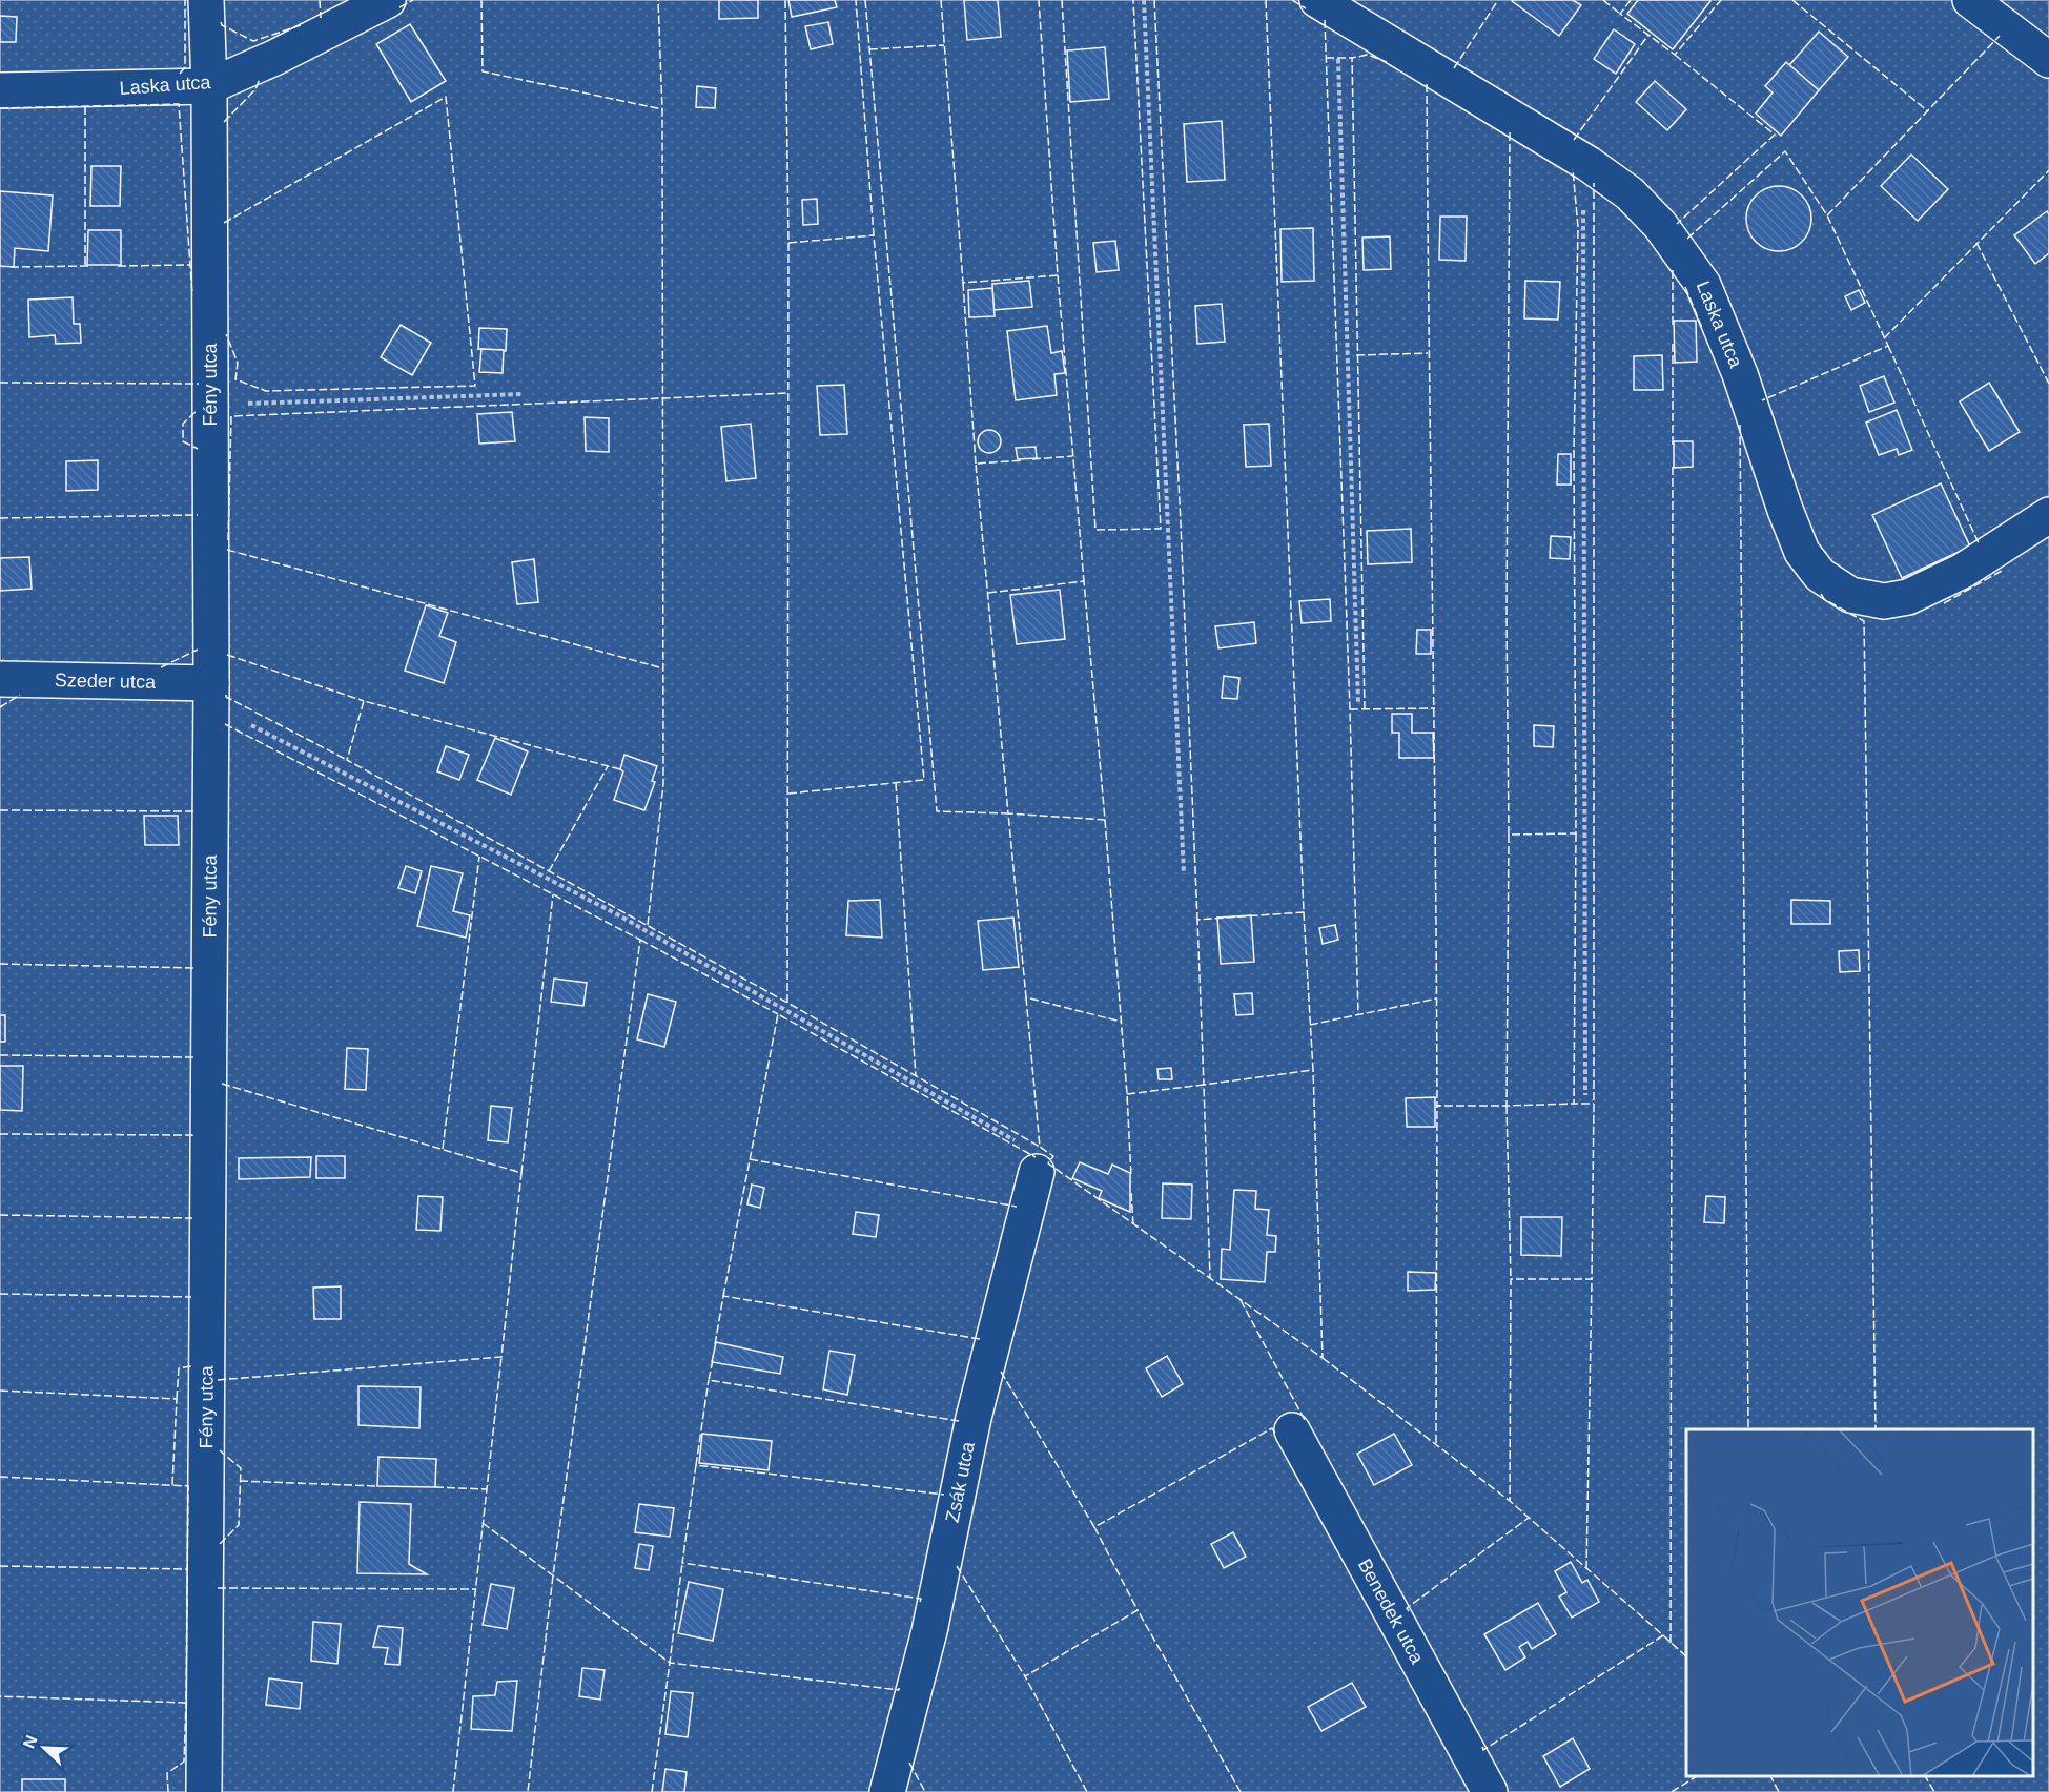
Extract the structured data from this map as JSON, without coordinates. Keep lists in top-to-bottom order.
{
  "streets": {
    "street": [
      "Laska utca",
      "Fény utca",
      "Szeder utca",
      "Zsák utca",
      "Benedek utca"
    ]
  },
  "crossings": [
    ["Laska utca", "Fény utca"],
    ["Fény utca", "Szeder utca"]
  ],
  "north": "top left"
}
